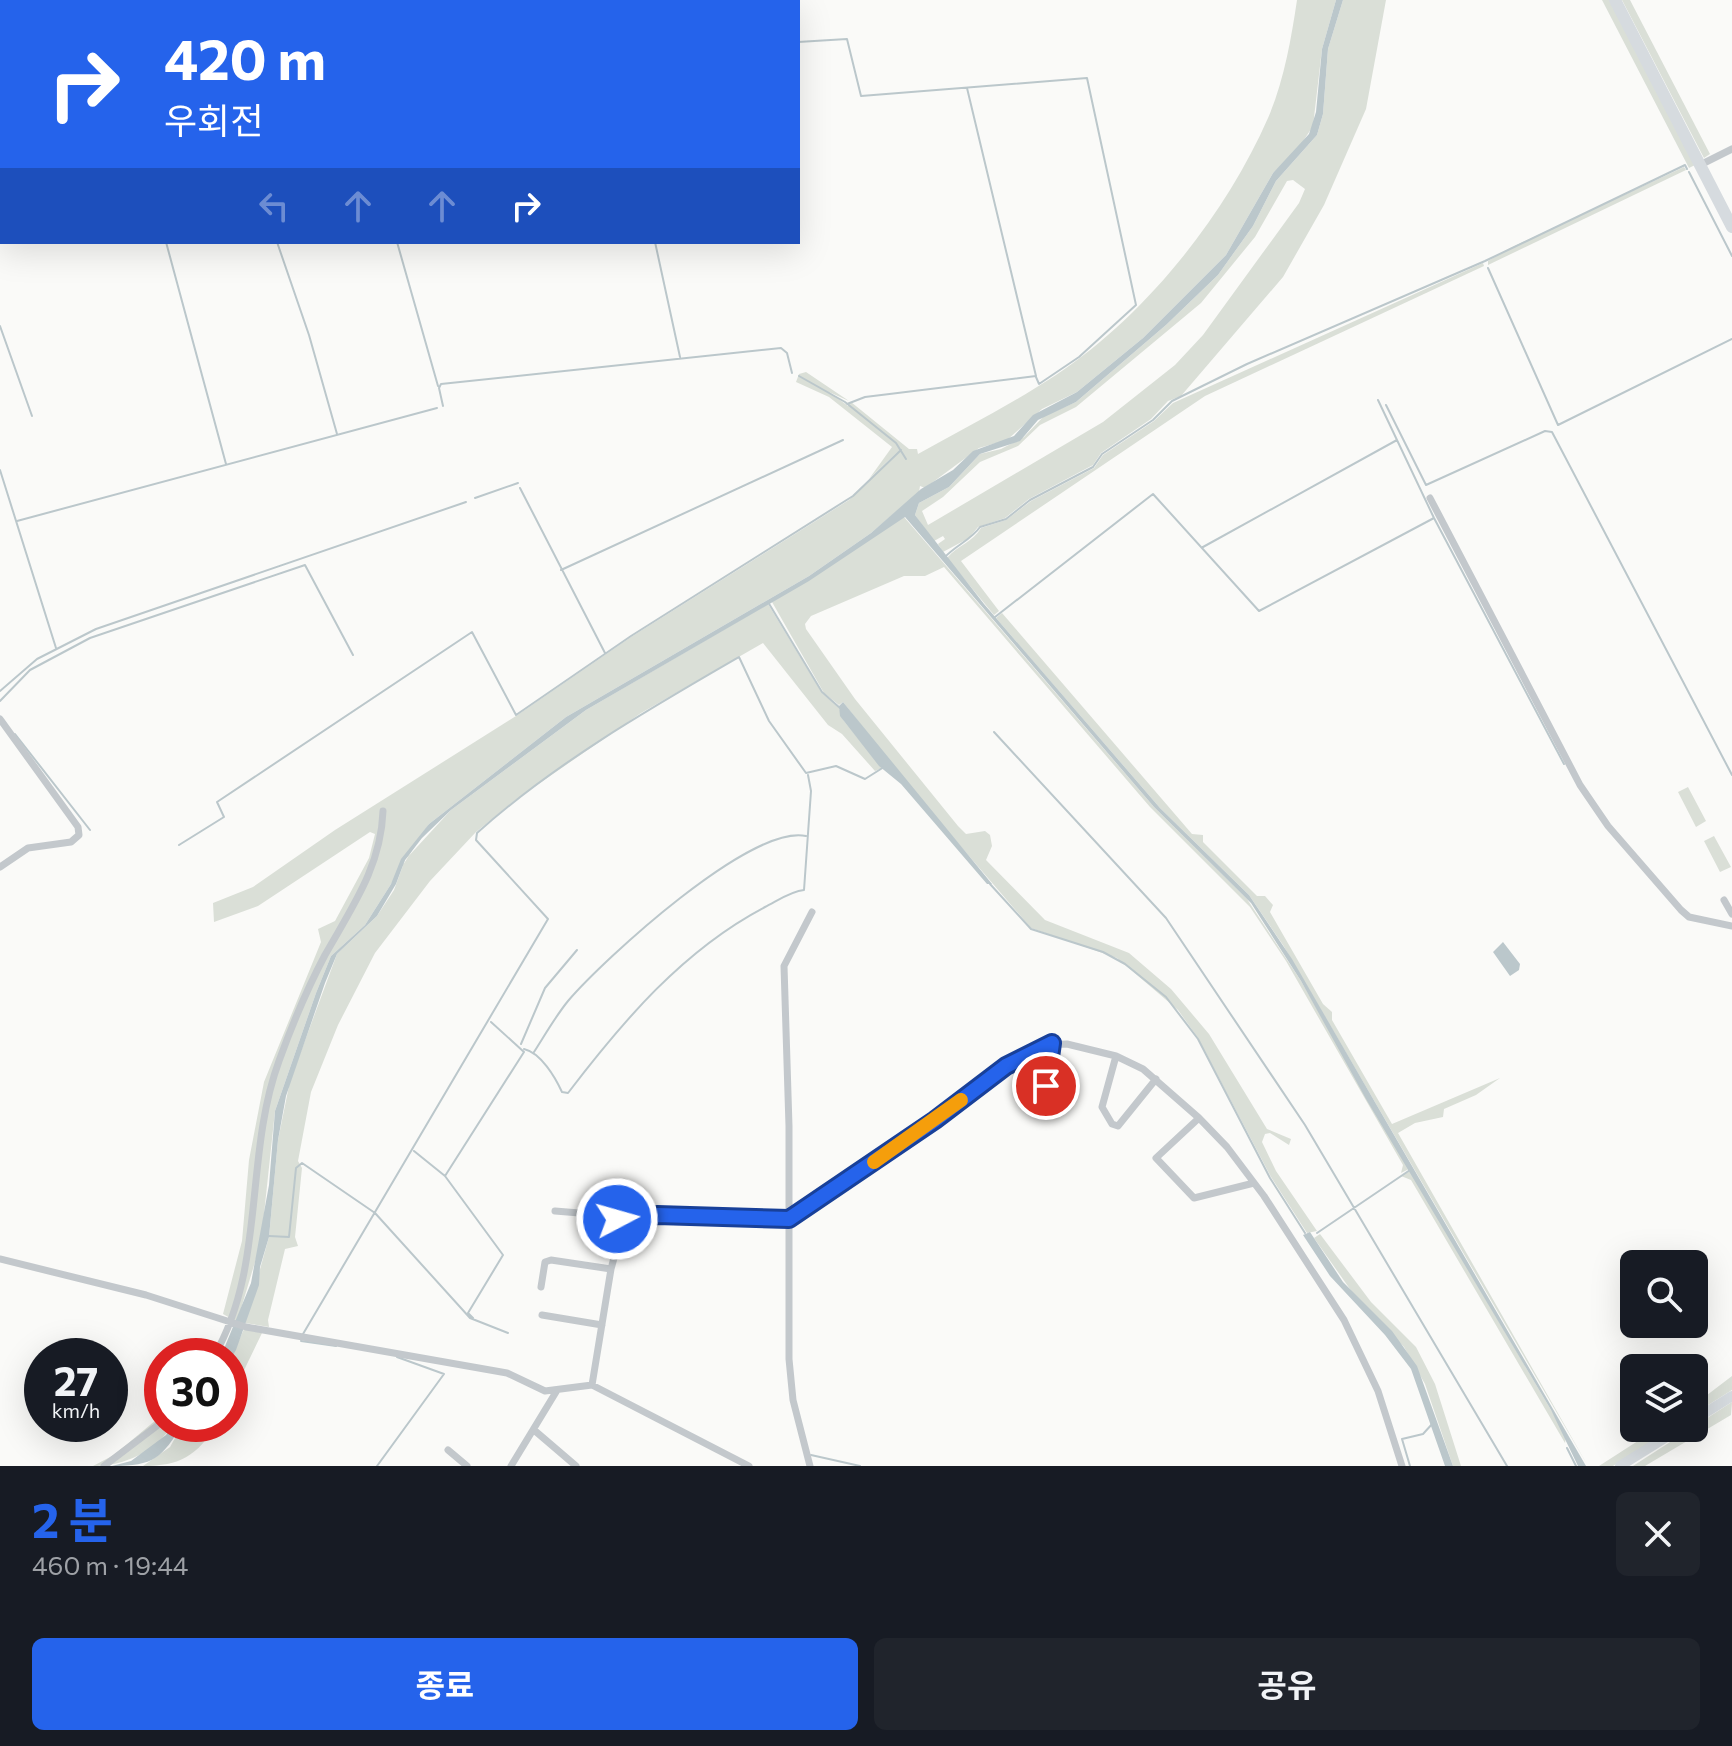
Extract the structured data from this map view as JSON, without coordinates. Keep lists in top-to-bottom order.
{
  "page": {
    "turn": ["420 m", "우회전"],
    "speed": "27 km/h",
    "limit": "30",
    "heading": ["2 분", "460 m · 19:44"],
    "buttons": ["종료", "공유"]
  }
}
